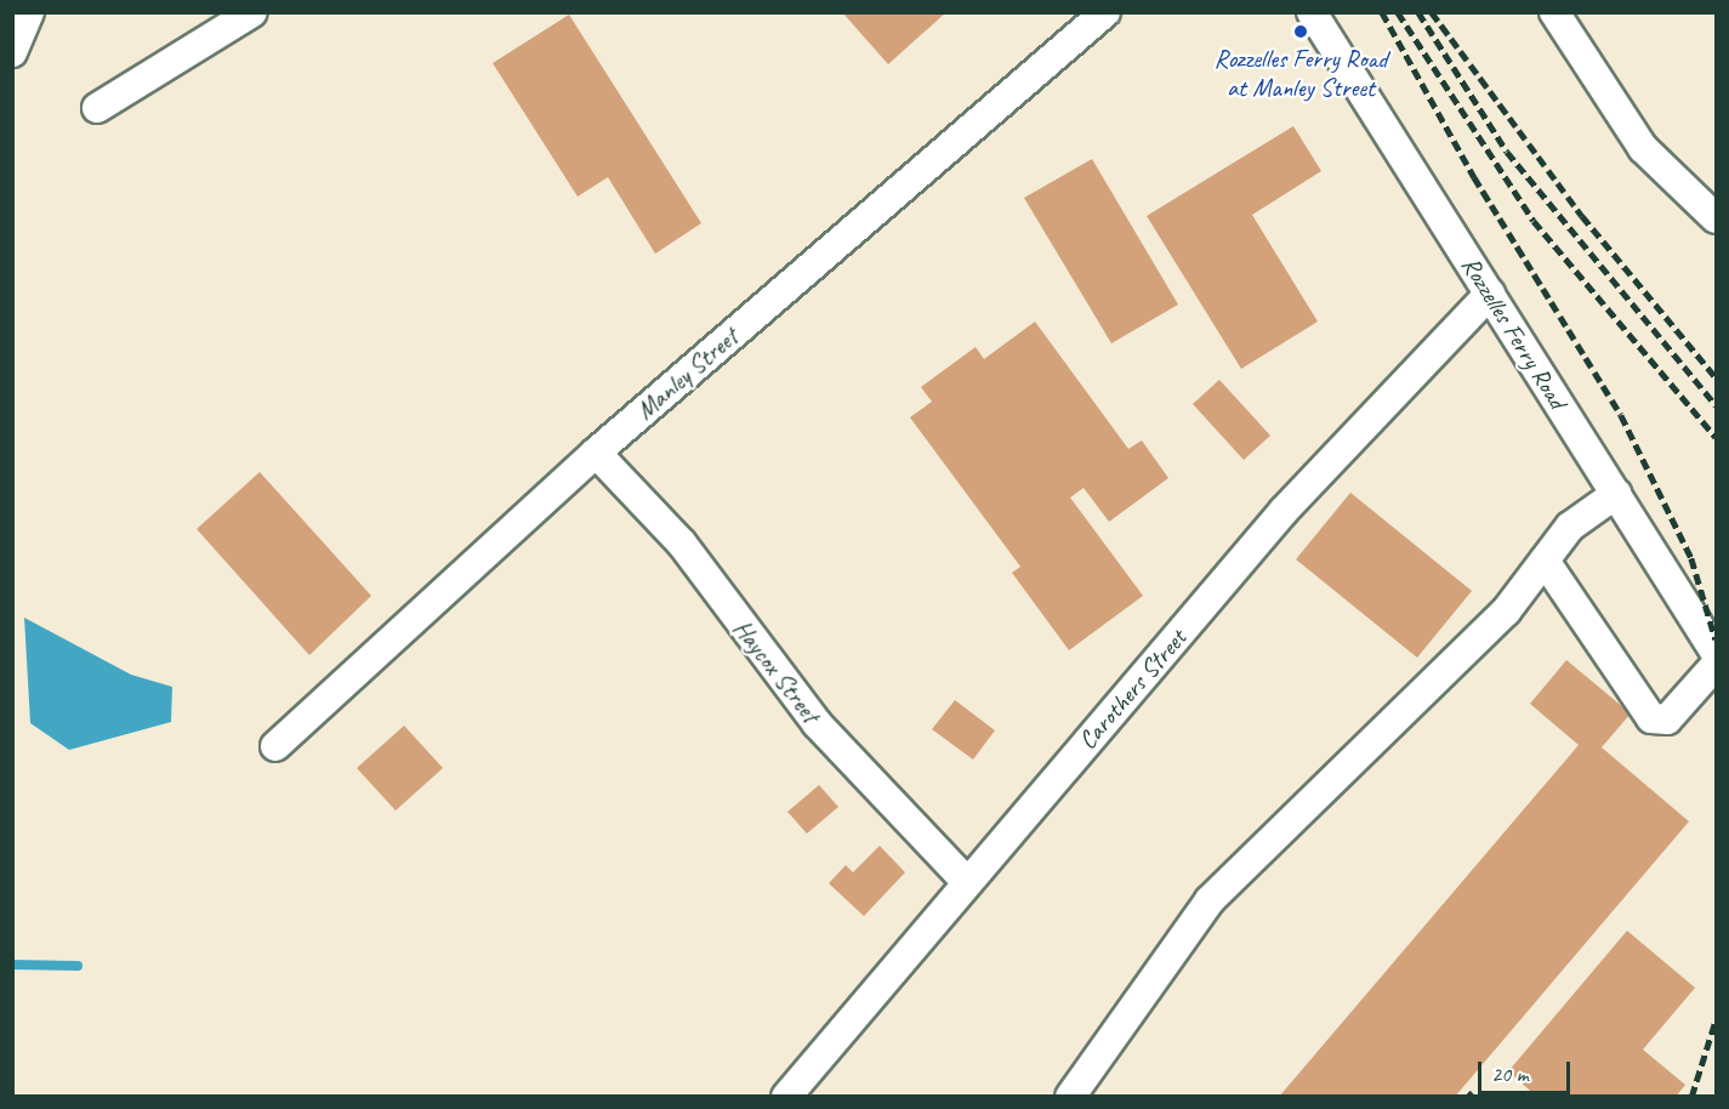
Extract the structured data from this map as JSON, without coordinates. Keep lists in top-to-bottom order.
{
  "streets": {
    "street": [
      "Rozzelles Ferry Road",
      "Manley Street",
      "Haycox Street",
      "Carothers Street"
    ]
  },
  "crossings": [
    ["Rozzelles Ferry Road", "Carothers Street"],
    ["Manley Street", "Haycox Street"],
    ["Haycox Street", "Carothers Street"]
  ],
  "places": ["Rozzelles Ferry Road at Manley Street"],
  "scale_bar": "20 m"
}
